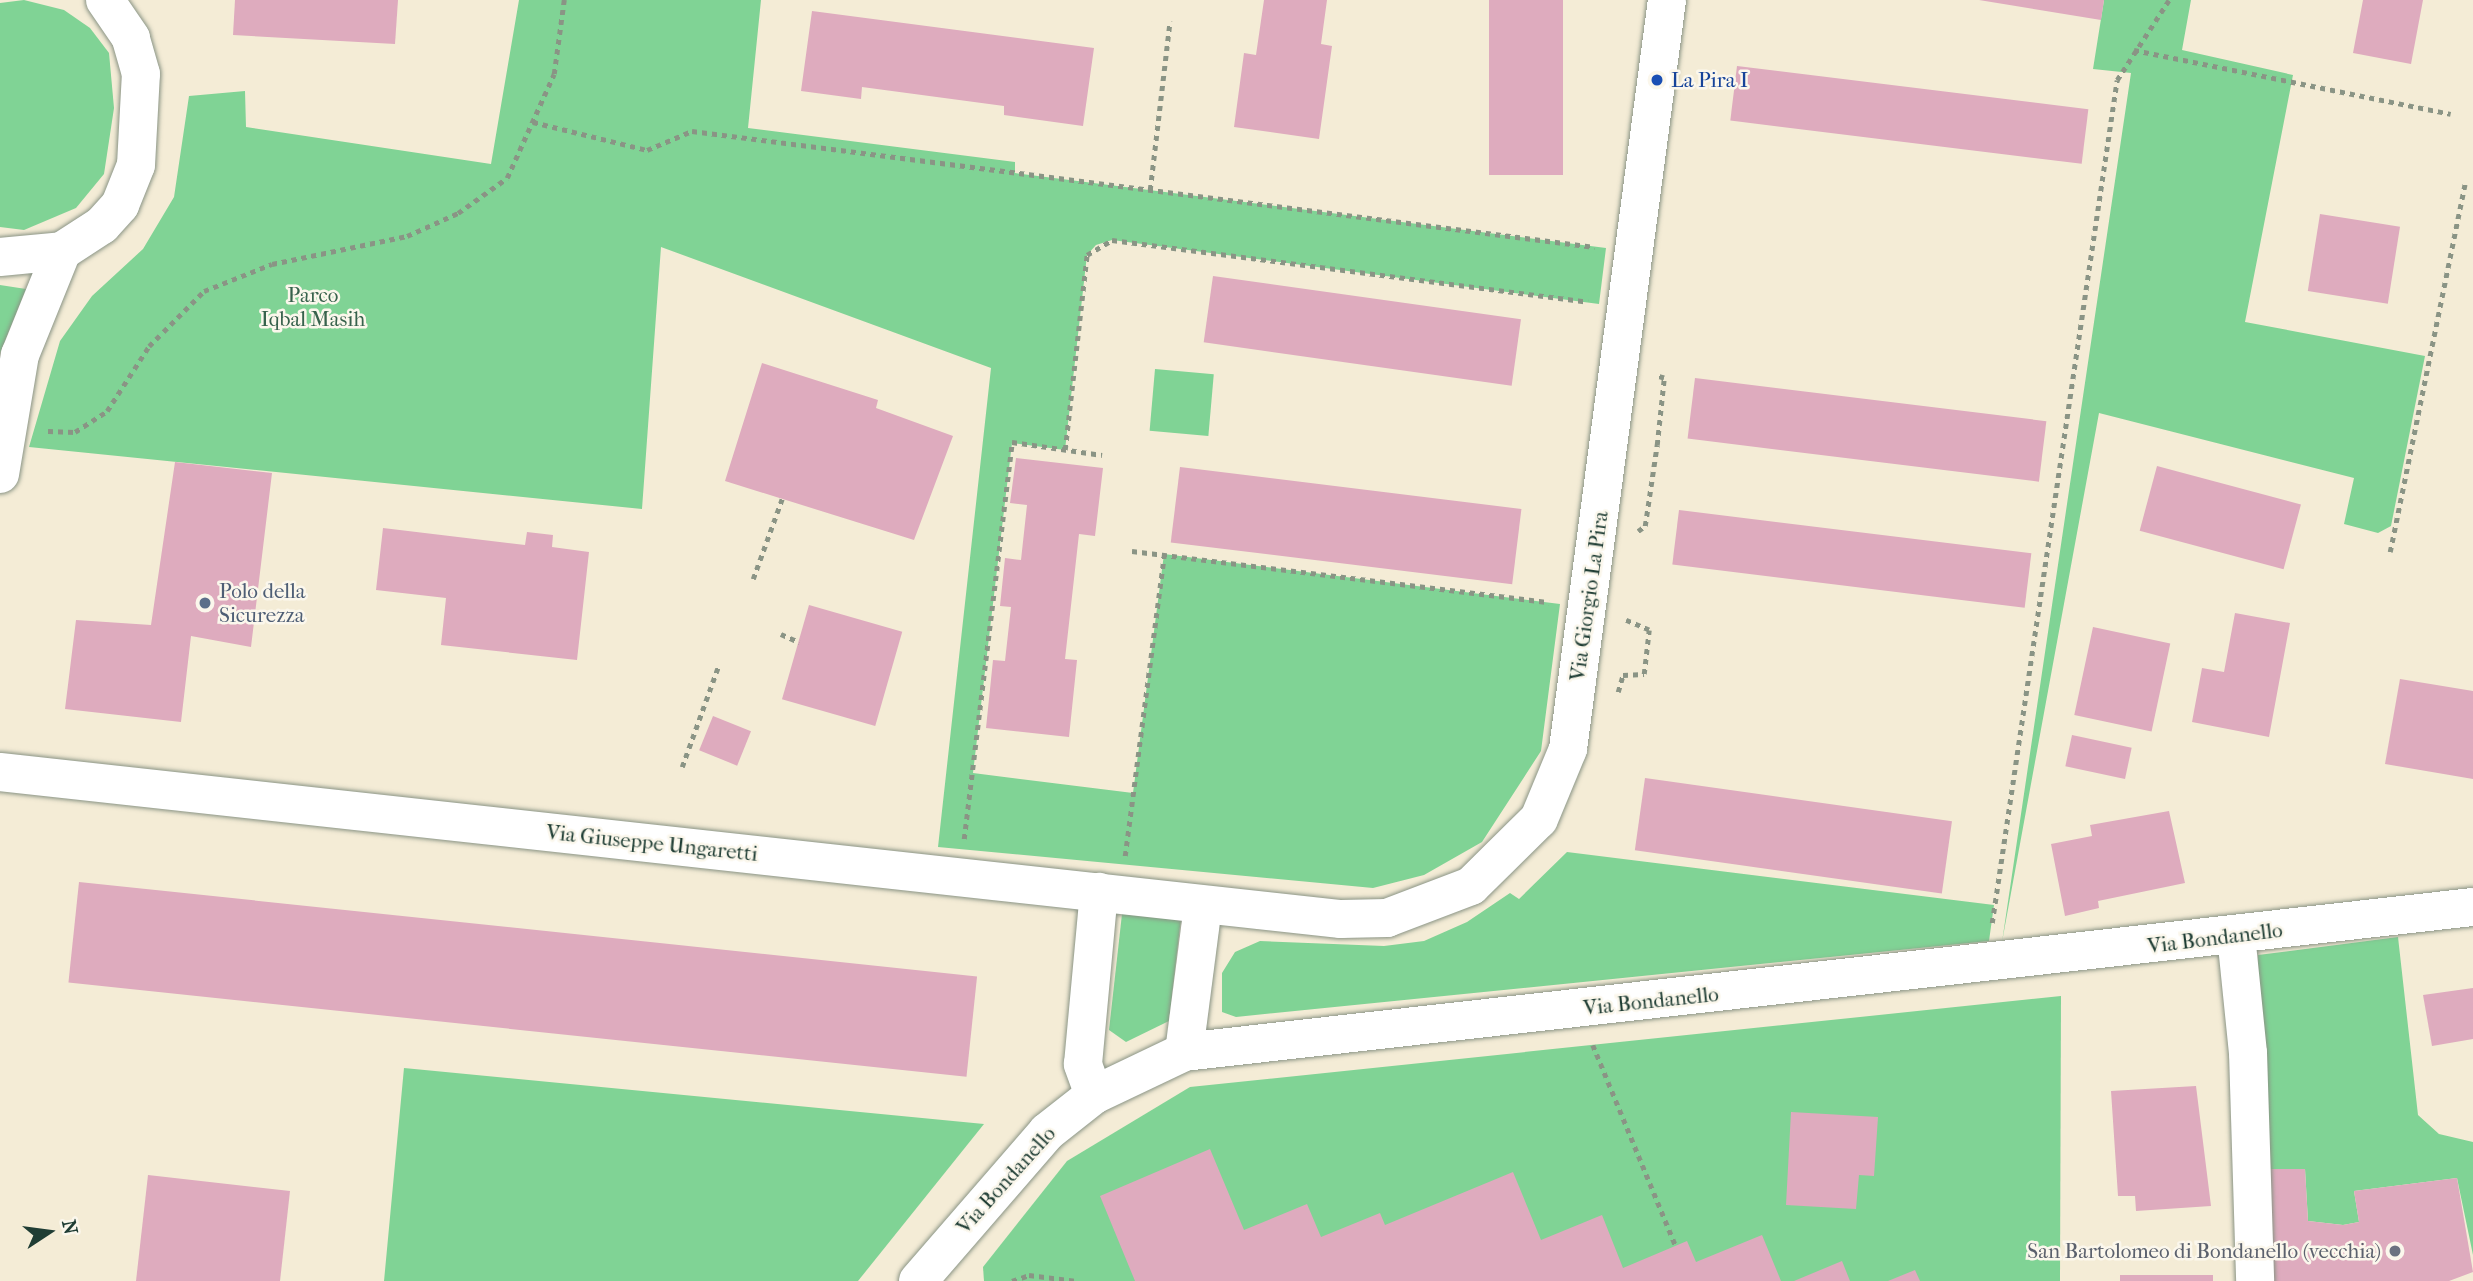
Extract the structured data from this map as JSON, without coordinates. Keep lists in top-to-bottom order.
{
  "streets": {
    "street": ["Via Giorgio La Pira", "Via Giuseppe Ungaretti", "Via Bondanello"]
  },
  "crossings": [
    ["Via Giorgio La Pira", "Via Giuseppe Ungaretti"]
  ],
  "parks": ["Parco Iqbal Masih"],
  "places": ["La Pira I", "Polo della Sicurezza", "San Bartolomeo di Bondanello (vecchia)"],
  "north": "right"
}
